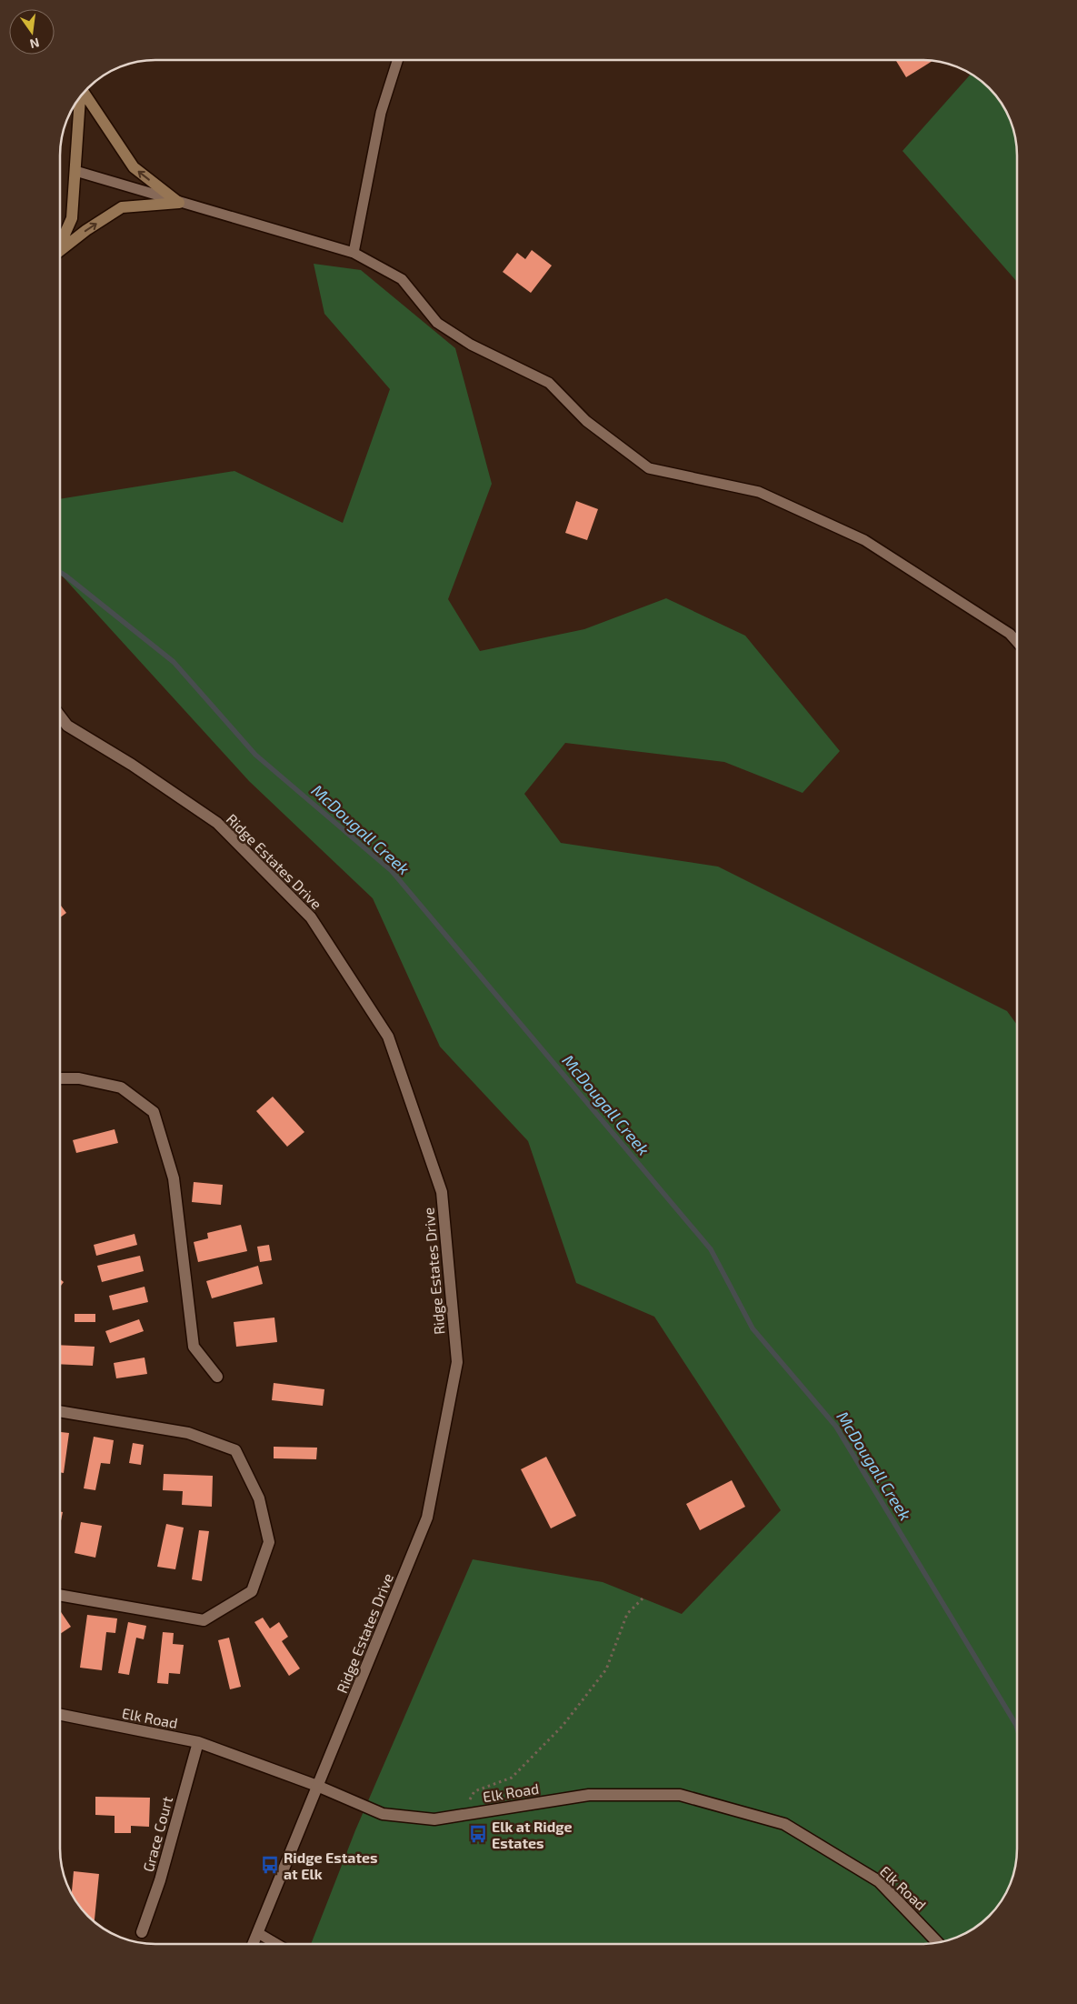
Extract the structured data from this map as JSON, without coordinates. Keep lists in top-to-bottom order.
{
  "streets": {
    "street": ["Ridge Estates Drive", "Elk Road", "Grace Court"]
  },
  "crossings": [
    ["Ridge Estates Drive", "Elk Road"],
    ["Elk Road", "Grace Court"]
  ],
  "water": ["McDougall Creek"],
  "places": {
    "bus stop": ["Elk at Ridge Estates", "Ridge Estates at Elk"]
  },
  "north": "bottom"
}
